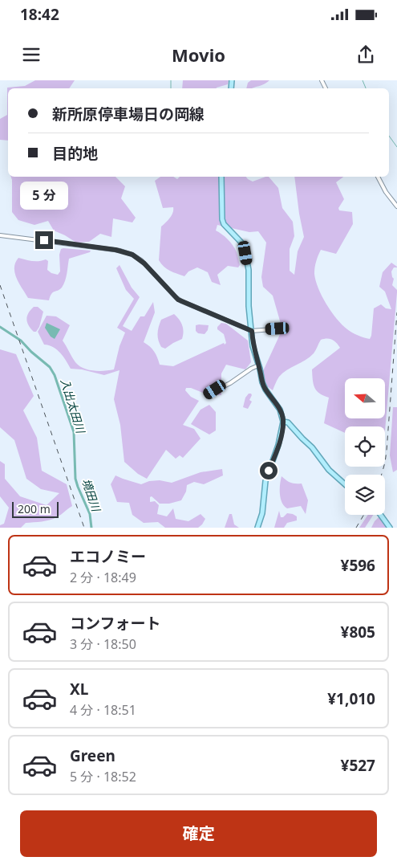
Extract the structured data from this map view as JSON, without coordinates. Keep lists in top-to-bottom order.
{
  "water": ["入出太田川", "境田川"],
  "scale_bar": "200 m",
  "north": "left",
  "page": {
    "status": "18:42",
    "header": "Movio",
    "banner": ["新所原停車場日の岡線", "目的地"],
    "bubble": "5 分",
    "scale": "200 m",
    "list": [
      {
        "name": "エコノミー",
        "note": "2 分 · 18:49",
        "value": "¥596"
      },
      {
        "name": "コンフォート",
        "note": "3 分 · 18:50",
        "value": "¥805"
      },
      {
        "name": "XL",
        "note": "4 分 · 18:51",
        "value": "¥1,010"
      },
      {
        "name": "Green",
        "note": "5 分 · 18:52",
        "value": "¥527"
      }
    ],
    "buttons": "確定"
  }
}
